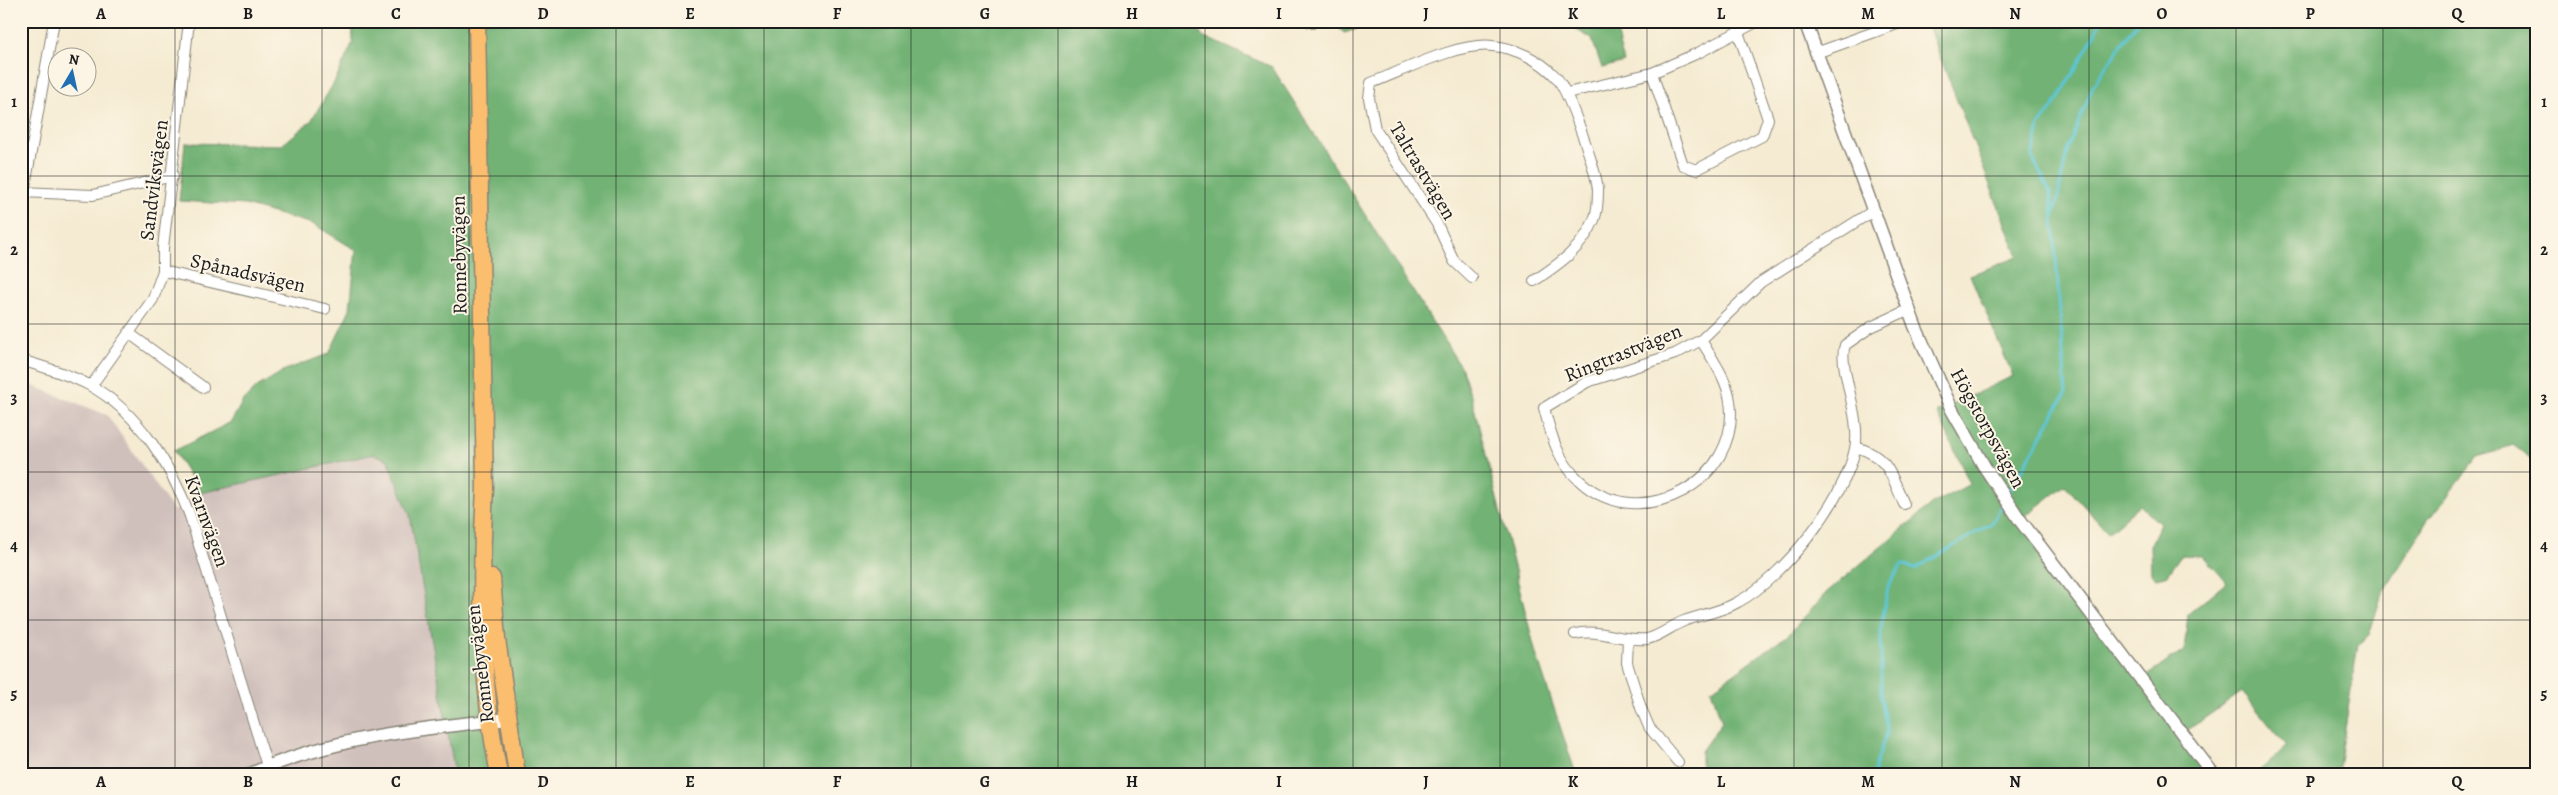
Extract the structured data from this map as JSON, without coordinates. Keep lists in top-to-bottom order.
{
  "streets": {
    "main road": ["Ronnebyvägen"],
    "street": [
      "Taltrastvägen",
      "Sandviksvägen",
      "Spånadsvägen",
      "Ringtrastvägen",
      "Högstorpsvägen",
      "Kvarnvägen"
    ]
  },
  "crossings": [
    ["Sandviksvägen", "Spånadsvägen"],
    ["Sandviksvägen", "Kvarnvägen"],
    ["Ringtrastvägen", "Högstorpsvägen"]
  ],
  "north": "top",
  "grid": {
    "columns": [
      "A",
      "B",
      "C",
      "D",
      "E",
      "F",
      "G",
      "H",
      "I",
      "J",
      "K",
      "L",
      "M",
      "N",
      "O",
      "P",
      "Q"
    ],
    "rows": [
      "1",
      "2",
      "3",
      "4",
      "5"
    ]
  }
}
